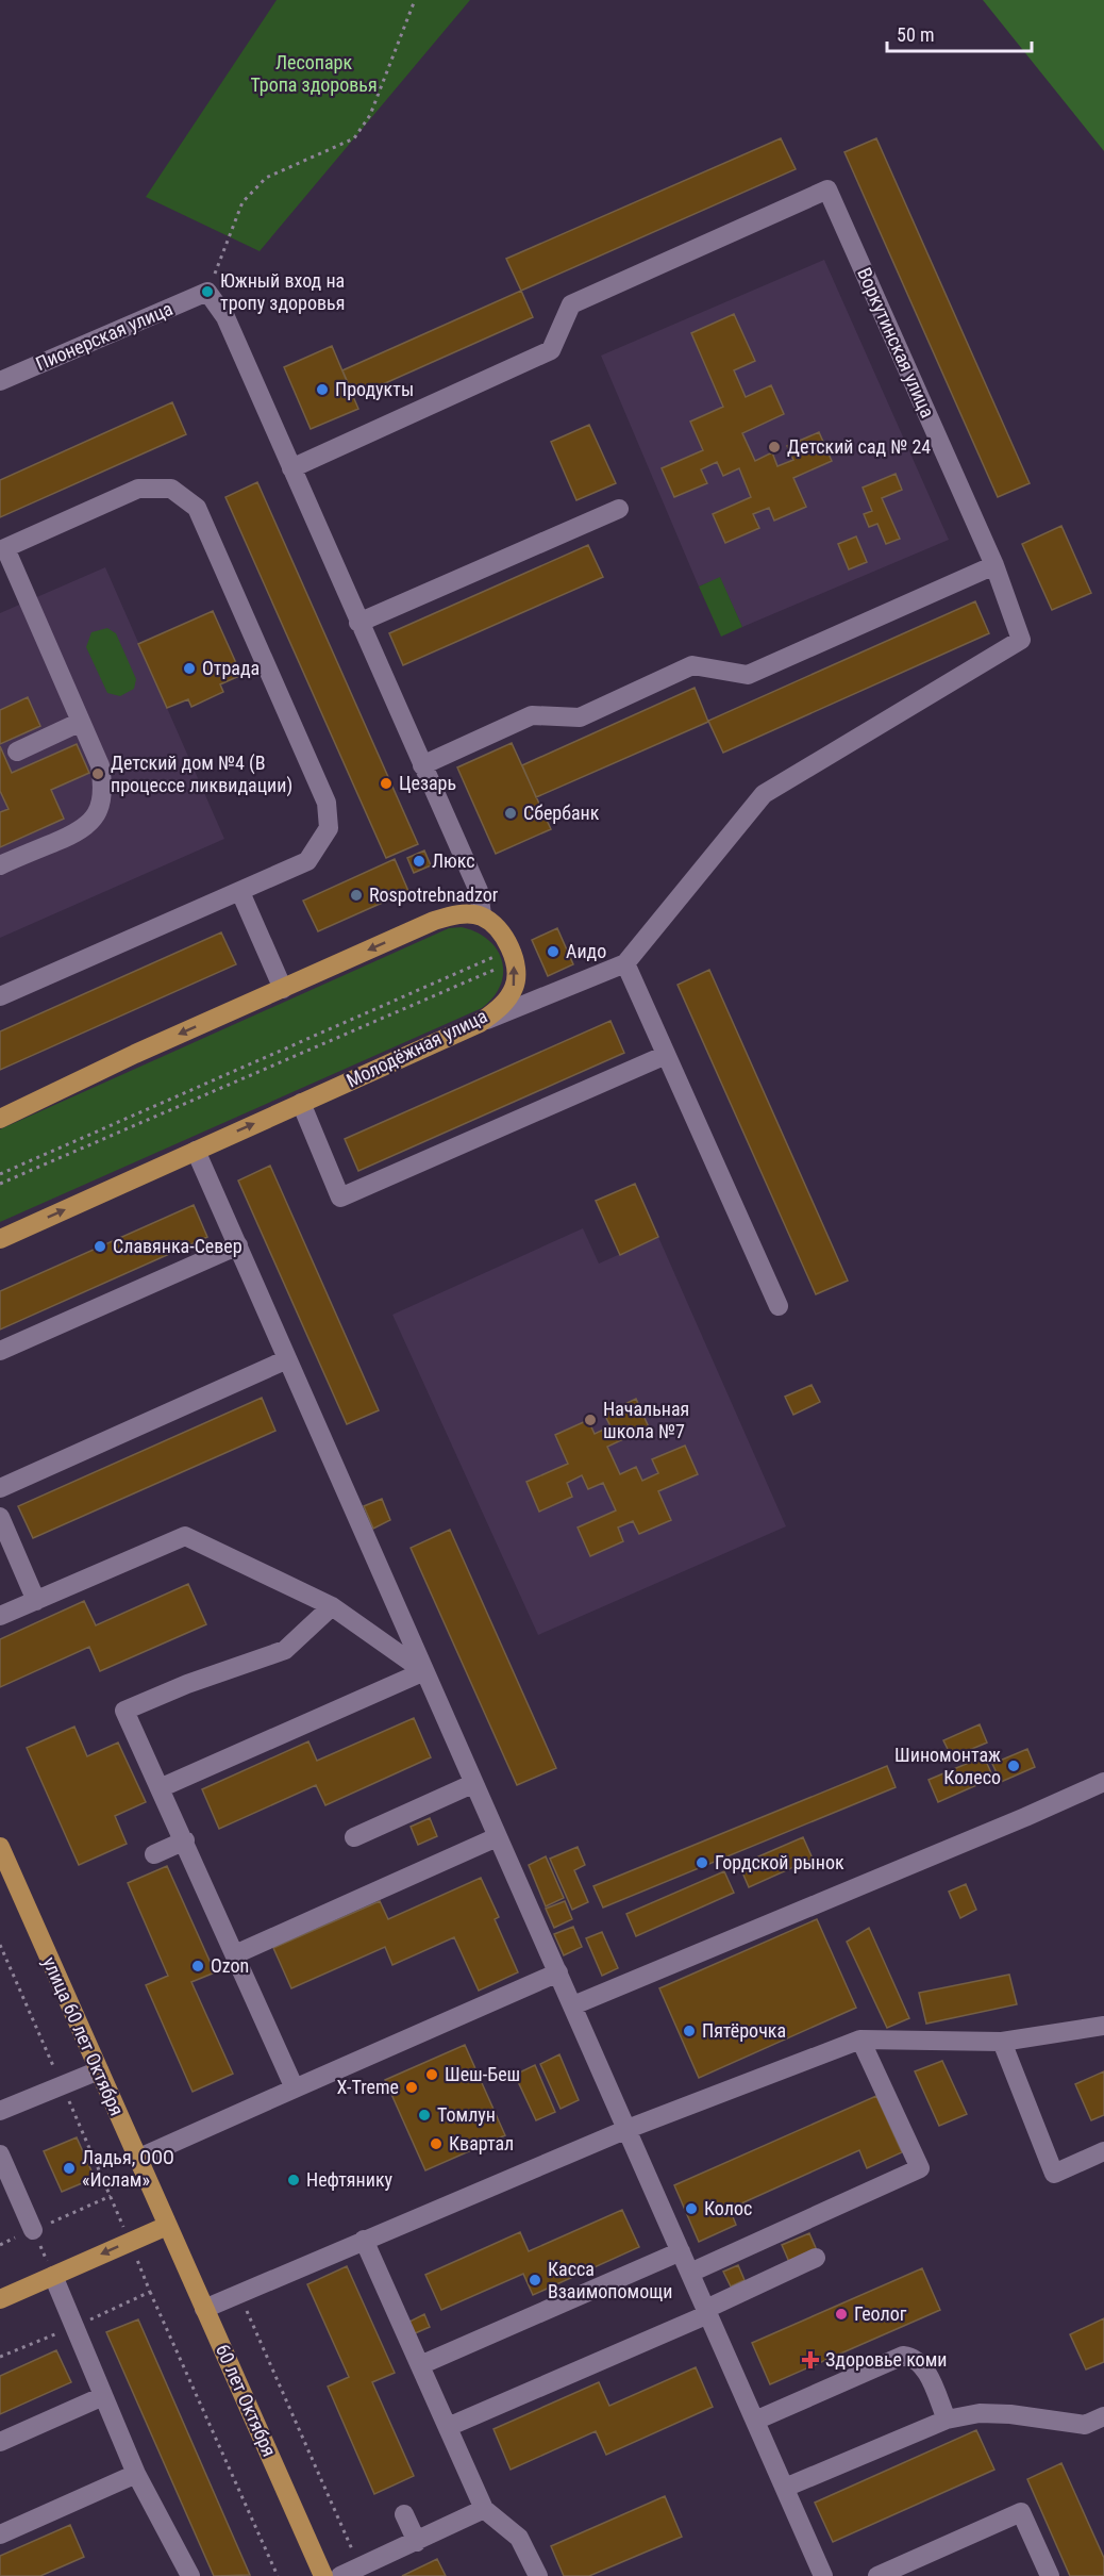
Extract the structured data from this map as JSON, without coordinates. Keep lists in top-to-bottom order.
{
  "streets": {
    "main road": ["Молодёжная улица", "улица 60 лет Октября", "60 лет Октября"],
    "street": ["Пионерская улица", "Воркутинская улица"]
  },
  "crossings": [
    ["улица 60 лет Октября", "60 лет Октября"]
  ],
  "parks": ["Лесопарк Тропа здоровья"],
  "places": {
    "other": [
      "Южный вход на тропу здоровья",
      "Продукты",
      "Детский сад № 24",
      "Отрада",
      "Детский дом №4 (В процессе ликвидации)",
      "Цезарь",
      "Сбербанк",
      "Люкс",
      "Rospotrebnadzor",
      "Аидо",
      "Славянка-Север",
      "Начальная школа №7",
      "Шиномонтаж Колесо",
      "Гордской рынок",
      "Ozon",
      "Пятёрочка",
      "Шеш-Беш",
      "X-Treme",
      "Томлун",
      "Квартал",
      "Ладья, ООО «Ислам»",
      "Нефтянику",
      "Колос",
      "Касса Взаимопомощи",
      "Геолог"
    ],
    "health": ["Здоровье коми"]
  },
  "scale_bar": "50 m"
}
